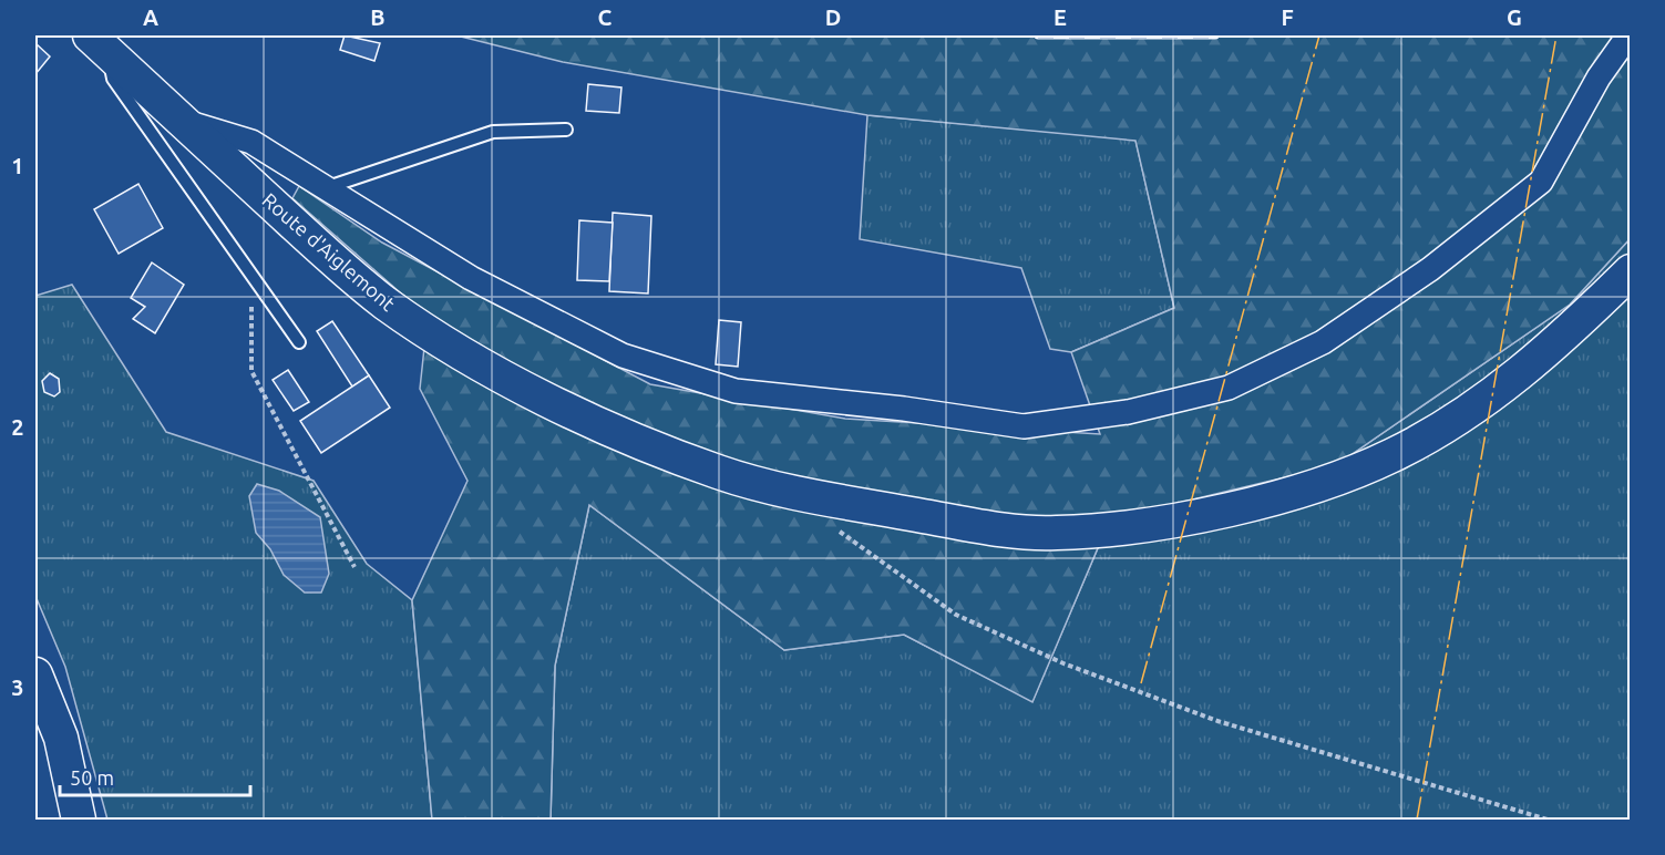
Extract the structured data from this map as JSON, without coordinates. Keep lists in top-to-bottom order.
{
  "streets": {
    "street": ["Route d'Aiglemont"]
  },
  "scale_bar": "50 m",
  "grid": {
    "columns": [
      "A",
      "B",
      "C",
      "D",
      "E",
      "F",
      "G"
    ],
    "rows": ["1", "2", "3"]
  }
}
